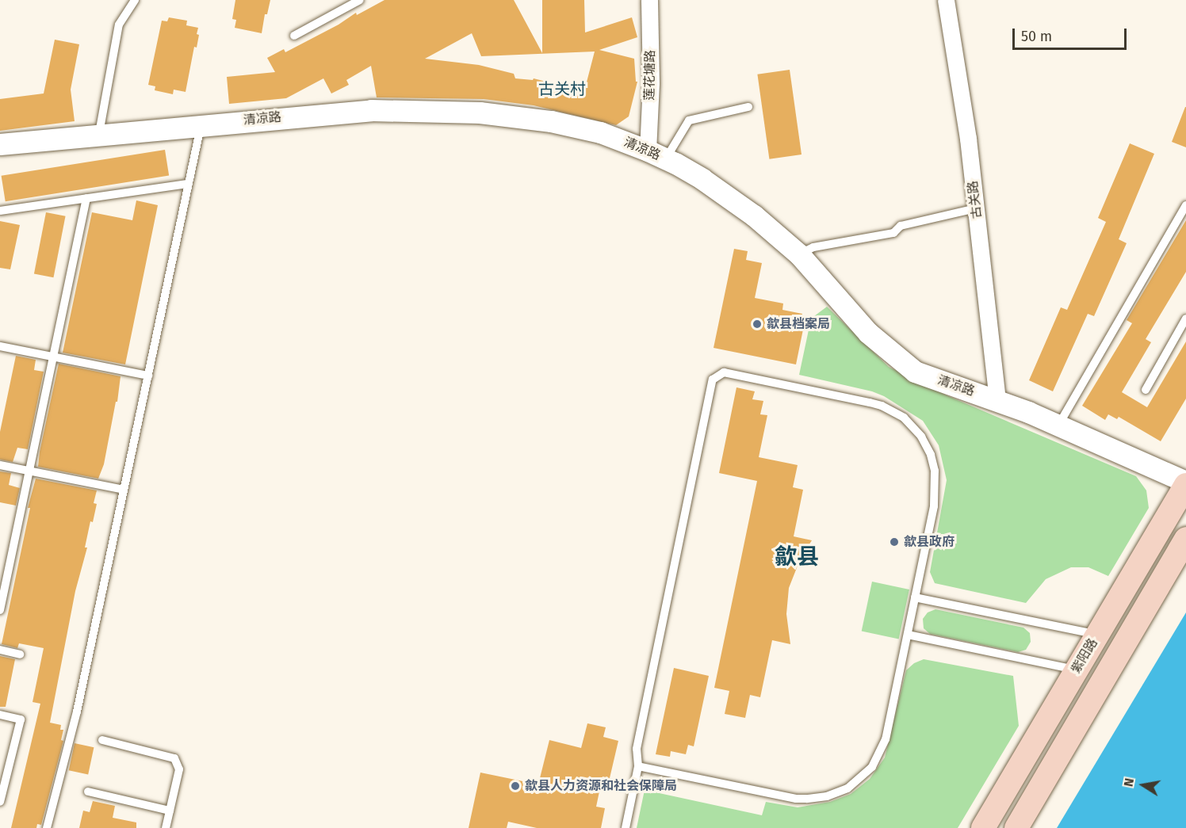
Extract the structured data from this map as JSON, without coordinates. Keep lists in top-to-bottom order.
{
  "streets": {
    "main road": ["紫阳路"],
    "street": ["莲花塘路", "清凉路", "古关路"]
  },
  "crossings": [
    ["莲花塘路", "清凉路"],
    ["清凉路", "古关路"],
    ["清凉路", "紫阳路"]
  ],
  "districts": ["古关村", "歙县"],
  "places": ["歙县档案局", "歙县政府", "歙县人力资源和社会保障局"],
  "scale_bar": "50 m",
  "north": "left"
}
